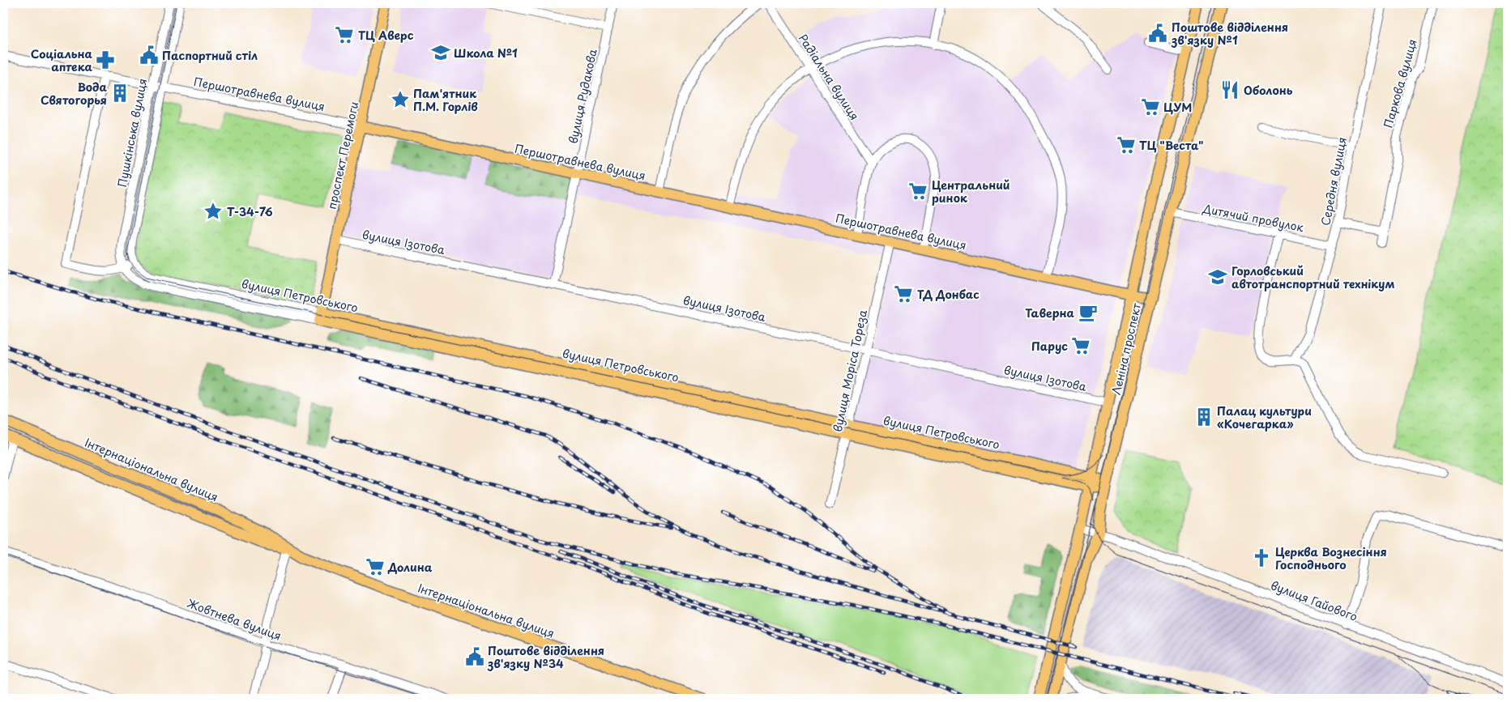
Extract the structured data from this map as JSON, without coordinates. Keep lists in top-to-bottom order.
{
  "streets": {
    "main road": [
      "Першотравнева вулиця",
      "проспект Перемоги",
      "вулиця Петровського",
      "Леніна проспект",
      "Інтернаціональна вулиця"
    ],
    "street": [
      "Радіальна вулиця",
      "Паркова вулиця",
      "вулиця Рудакова",
      "Пушкінська вулиця",
      "Середня вулиця",
      "Дитячий провулок",
      "вулиця Ізотова",
      "вулиця Моріса Тореза",
      "вулиця Гайового",
      "Жовтнева вулиця"
    ]
  },
  "crossings": [
    ["Першотравнева вулиця", "вулиця Рудакова"],
    ["Першотравнева вулиця", "Пушкінська вулиця"],
    ["Першотравнева вулиця", "проспект Перемоги"],
    ["Першотравнева вулиця", "Леніна проспект"],
    ["Першотравнева вулиця", "вулиця Моріса Тореза"],
    ["вулиця Рудакова", "вулиця Ізотова"],
    ["Пушкінська вулиця", "вулиця Петровського"],
    ["проспект Перемоги", "вулиця Ізотова"],
    ["проспект Перемоги", "вулиця Петровського"],
    ["Середня вулиця", "Дитячий провулок"],
    ["Дитячий провулок", "Леніна проспект"],
    ["вулиця Ізотова", "Леніна проспект"],
    ["вулиця Ізотова", "вулиця Моріса Тореза"],
    ["вулиця Петровського", "Леніна проспект"],
    ["вулиця Петровського", "вулиця Моріса Тореза"]
  ],
  "places": {
    "public building": ["Поштове відділення зв'язку №1", "Паспортний стіл", "Поштове відділення зв'язку №34"],
    "supermarket": [
      "ТЦ Аверс",
      "ЦУМ",
      "ТЦ \"Веста\"",
      "Центральний ринок",
      "ТД Донбас",
      "Парус",
      "Долина"
    ],
    "school or university": ["Школа №1", "Горловський автотранспортний технікум"],
    "pharmacy": ["Соціальна аптека"],
    "restaurant": ["Оболонь"],
    "building": ["Вода Святогорья", "Палац культури «Кочегарка»"],
    "place": ["Пам'ятник П.М. Горлів", "Т-34-76"],
    "cafe": ["Таверна"],
    "church": ["Церква Вознесіння Господнього"]
  }
}
